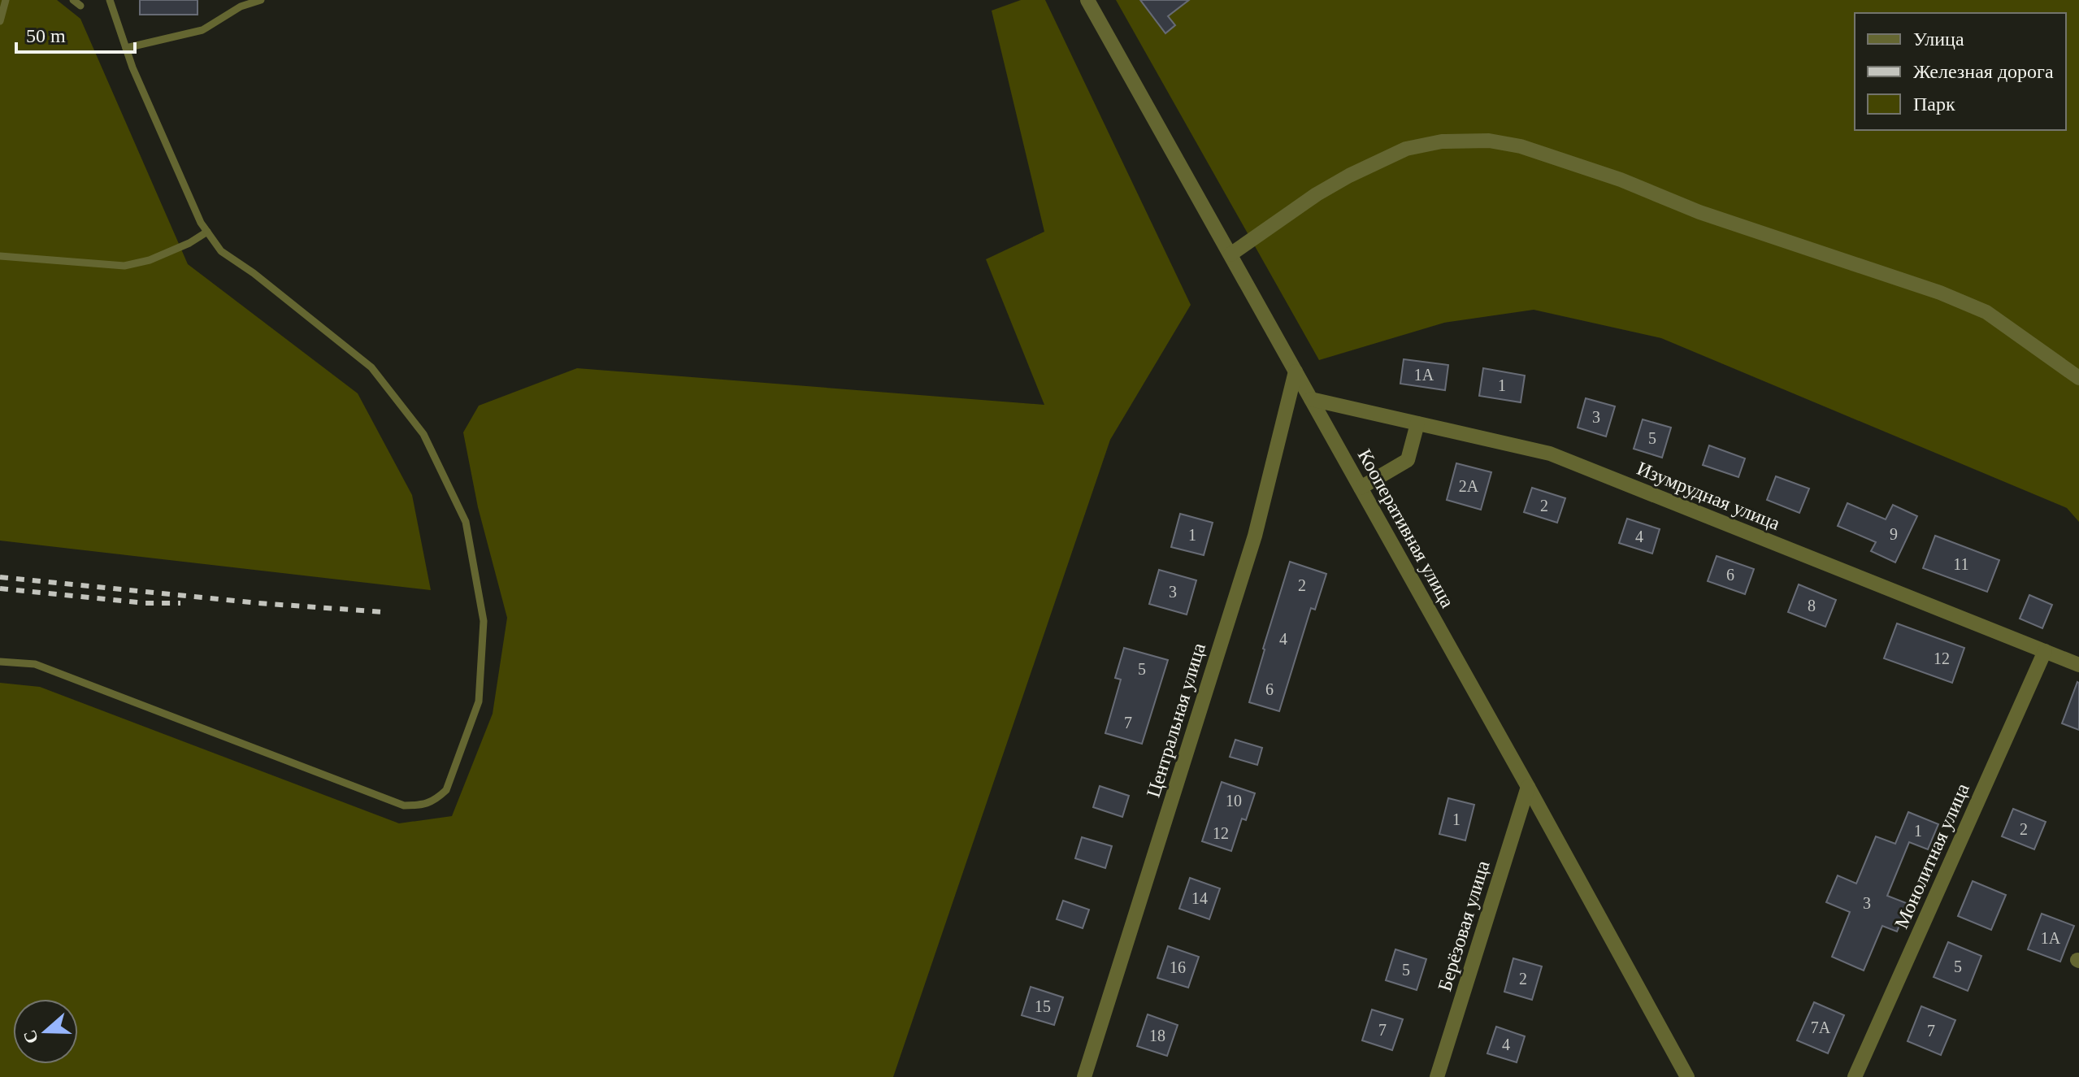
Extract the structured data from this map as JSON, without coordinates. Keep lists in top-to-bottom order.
{
  "streets": {
    "street": [
      "Изумрудная улица",
      "Кооперативная улица",
      "Центральная улица",
      "Монолитная улица",
      "Берёзовая улица"
    ]
  },
  "crossings": [
    ["Изумрудная улица", "Кооперативная улица"],
    ["Изумрудная улица", "Монолитная улица"],
    ["Кооперативная улица", "Центральная улица"],
    ["Кооперативная улица", "Берёзовая улица"]
  ],
  "house_numbers": [
    "1А",
    "1",
    "3",
    "5",
    "2А",
    "2",
    "9",
    "1",
    "4",
    "11",
    "6",
    "2",
    "3",
    "8",
    "4",
    "12",
    "5",
    "6",
    "7",
    "10",
    "1",
    "2",
    "1",
    "12",
    "14",
    "3",
    "1А",
    "5",
    "16",
    "5",
    "2",
    "15",
    "7А",
    "7",
    "7",
    "18",
    "4"
  ],
  "legend": ["Улица", "Железная дорога", "Парк"],
  "scale_bar": "50 m",
  "north": "left"
}
